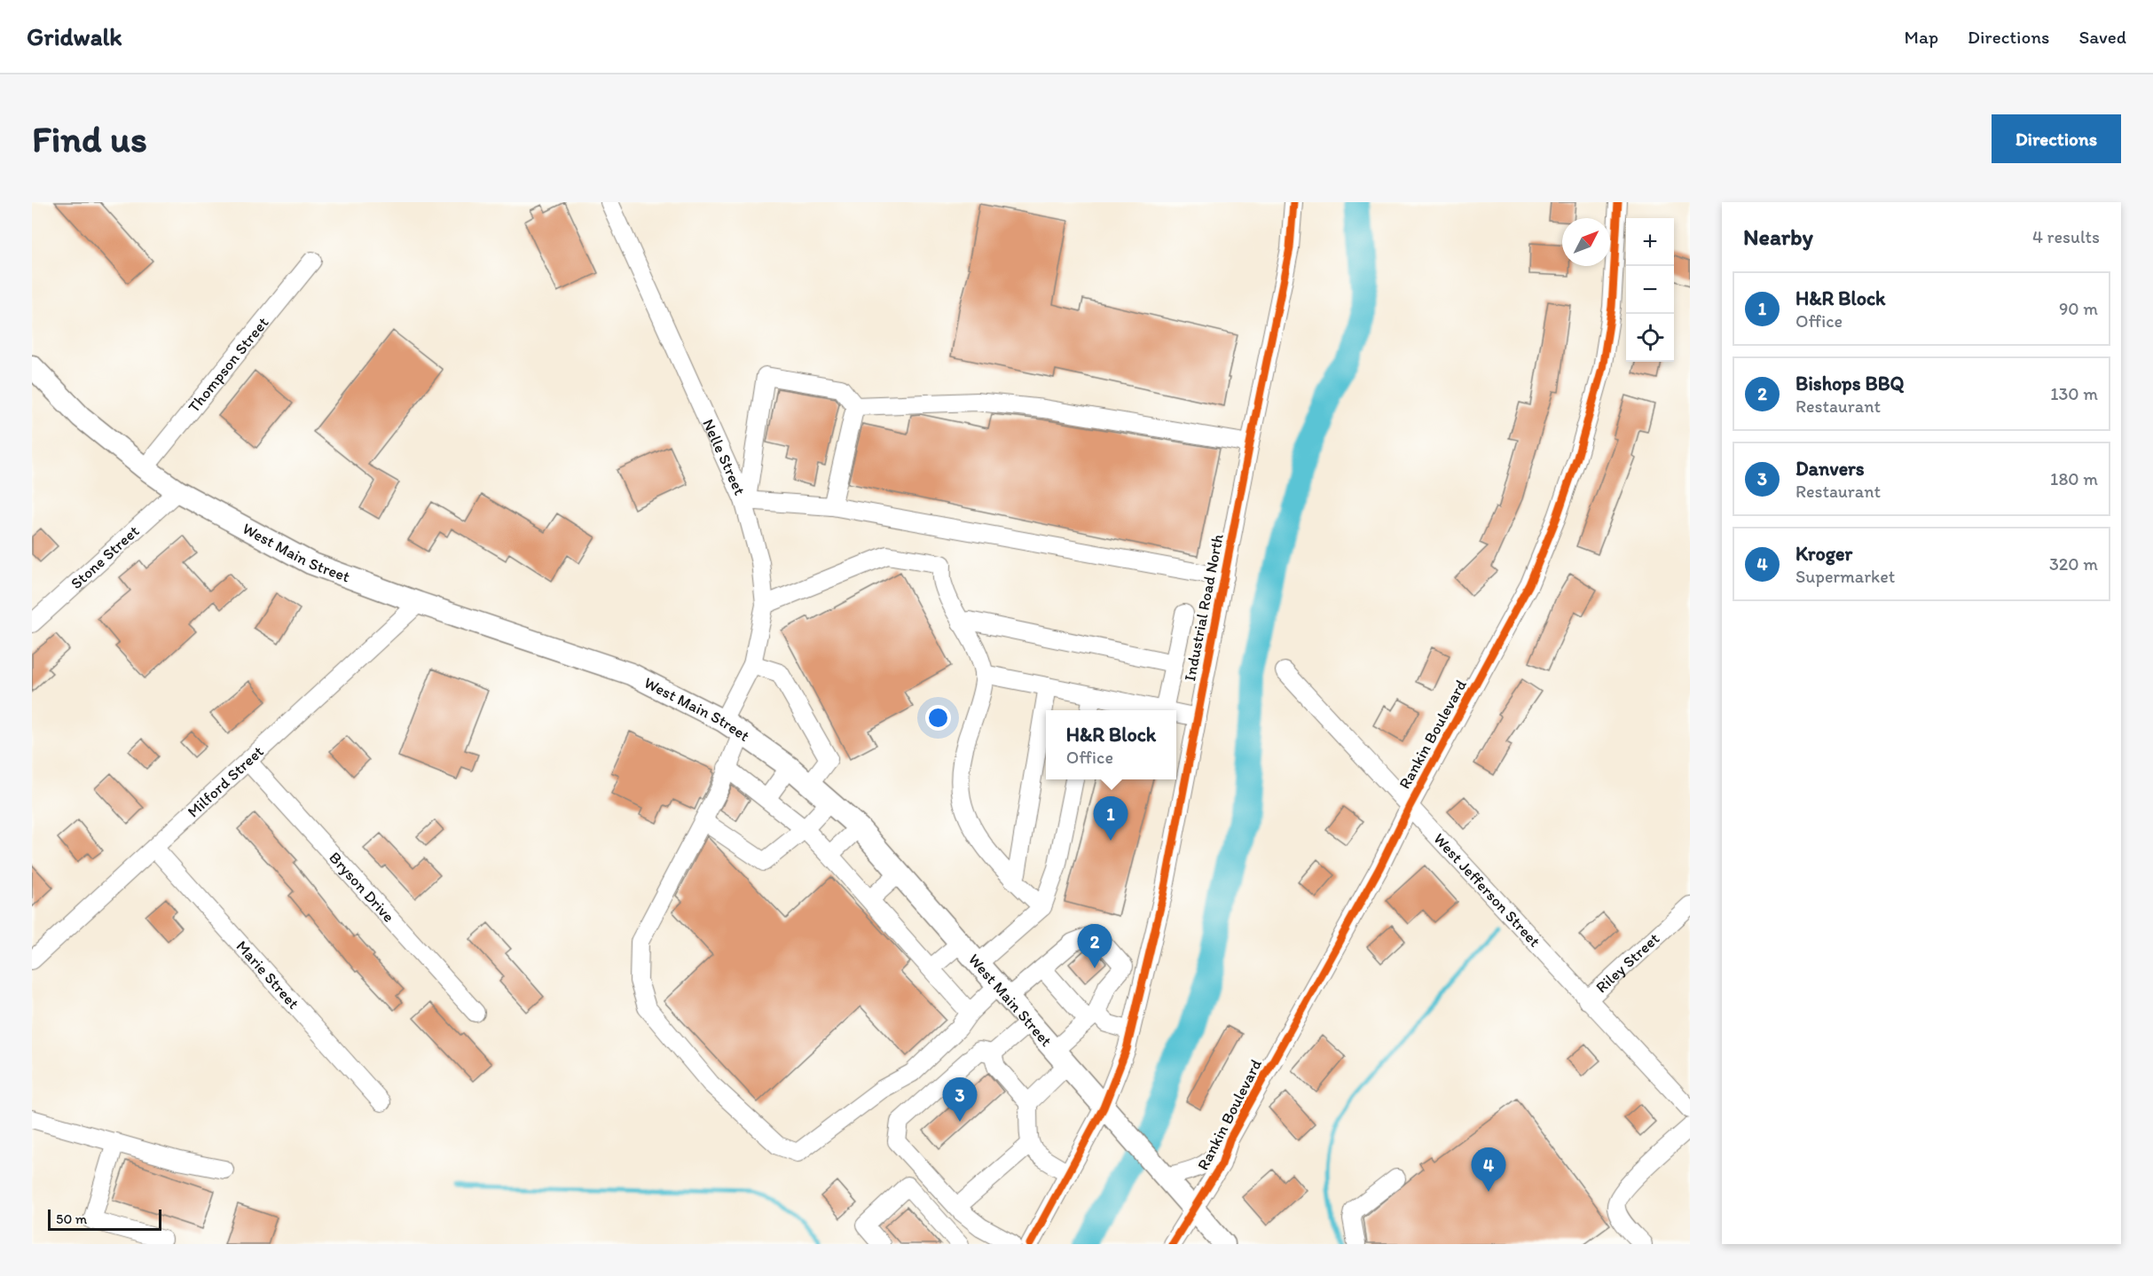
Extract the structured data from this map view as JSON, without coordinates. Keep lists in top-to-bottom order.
{
  "streets": {
    "main road": ["West Main Street"],
    "street": [
      "Thompson Street",
      "Nelle Street",
      "Stone Street",
      "Industrial Road North",
      "Rankin Boulevard",
      "Milford Street",
      "Bryson Drive",
      "West Jefferson Street",
      "Riley Street",
      "Marie Street"
    ]
  },
  "crossings": [
    ["Thompson Street", "West Main Street"],
    ["Nelle Street", "West Main Street"],
    ["West Main Street", "Stone Street"],
    ["West Main Street", "Industrial Road North"],
    ["West Main Street", "Rankin Boulevard"],
    ["West Main Street", "Milford Street"],
    ["Rankin Boulevard", "West Jefferson Street"],
    ["Milford Street", "Bryson Drive"],
    ["Milford Street", "Marie Street"],
    ["West Jefferson Street", "Riley Street"]
  ],
  "scale_bar": "50 m",
  "north": "top right",
  "page": {
    "header": "Gridwalk",
    "nav": ["Map", "Directions", "Saved"],
    "buttons": "Directions",
    "title": "Find us",
    "heading": ["Nearby", "4 results"],
    "map_buttons": ["+", "−"],
    "list": [
      {
        "mark": "1",
        "name": "H&R Block",
        "note": "Office",
        "value": "90 m"
      },
      {
        "mark": "2",
        "name": "Bishops BBQ",
        "note": "Restaurant",
        "value": "130 m"
      },
      {
        "mark": "3",
        "name": "Danvers",
        "note": "Restaurant",
        "value": "180 m"
      },
      {
        "mark": "4",
        "name": "Kroger",
        "note": "Supermarket",
        "value": "320 m"
      }
    ],
    "popup": ["H&R Block", "Office"],
    "pins": [
      "1",
      "2",
      "3",
      "4"
    ],
    "scale": "50 m"
  }
}
